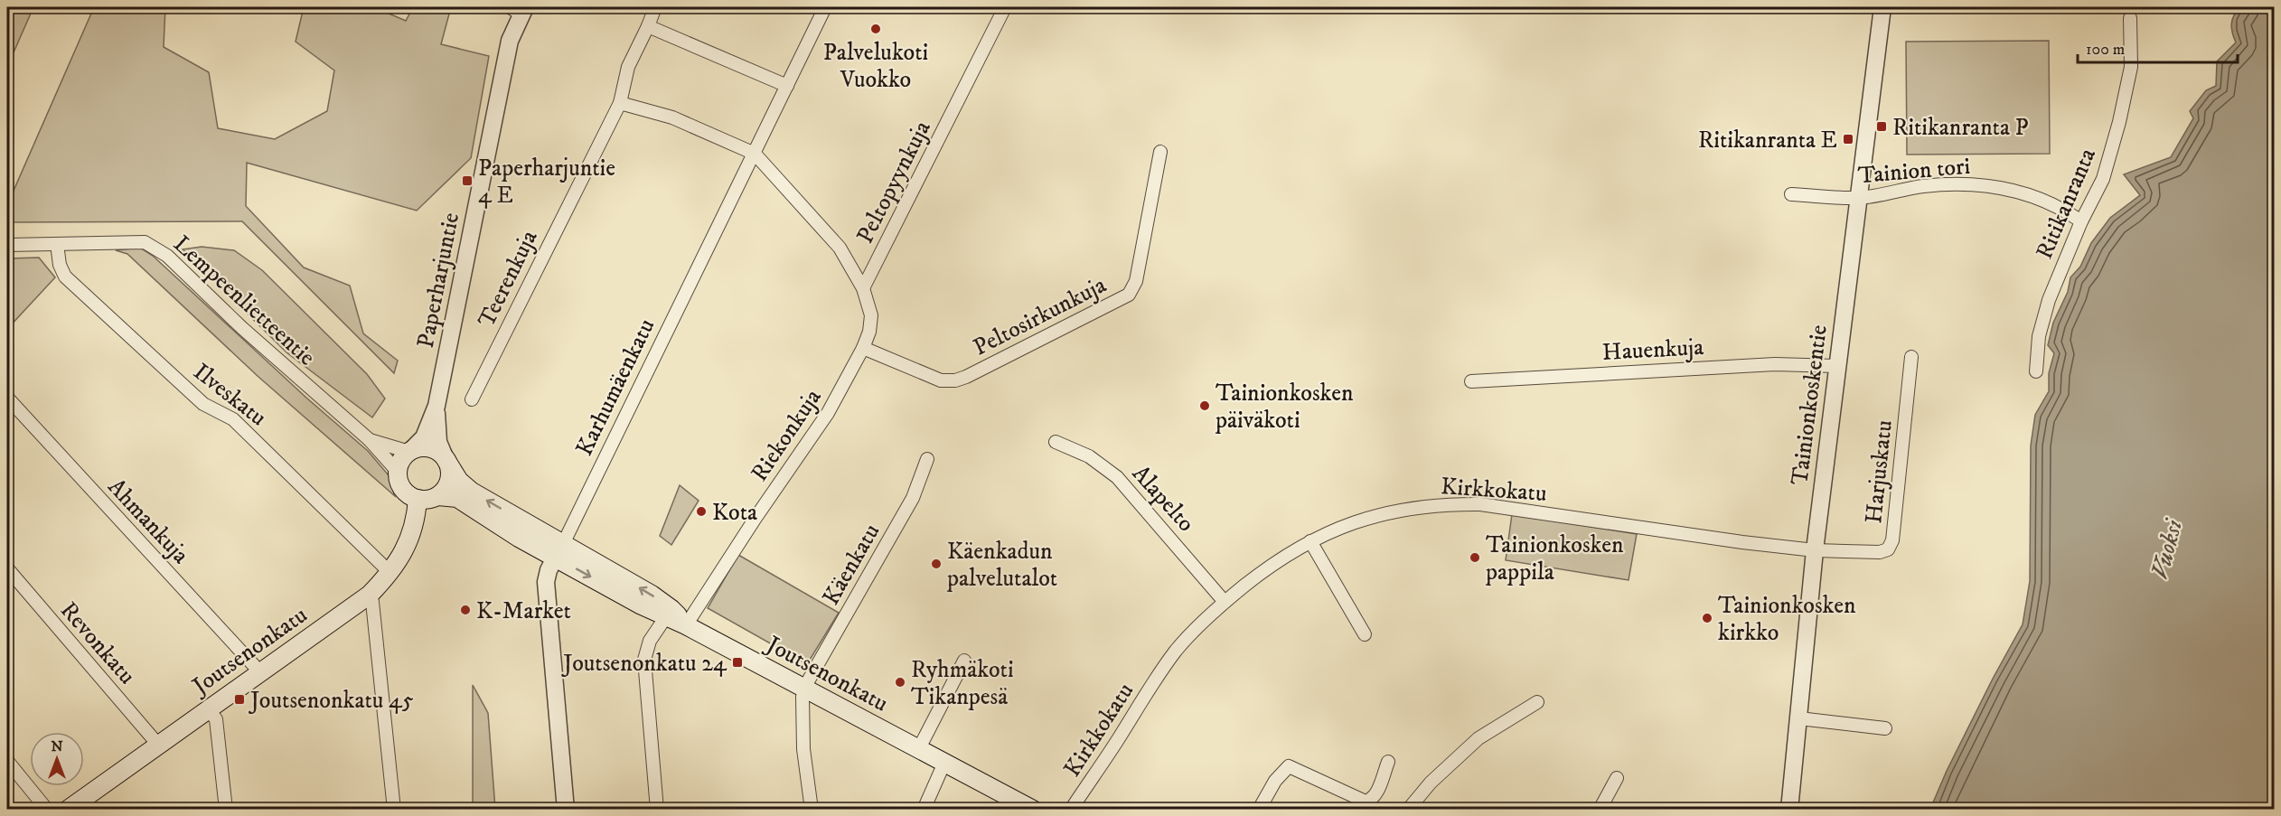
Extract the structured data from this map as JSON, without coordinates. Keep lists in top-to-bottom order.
{
  "streets": {
    "main road": ["Joutsenonkatu"],
    "street": [
      "Tainion tori",
      "Peltopyynkuja",
      "Ritikanranta",
      "Teerenkuja",
      "Paperharjuntie",
      "Lempeenlietteentie",
      "Peltosirkunkuja",
      "Hauenkuja",
      "Karhumäenkatu",
      "Ilveskatu",
      "Tainionkoskentie",
      "Riekonkuja",
      "Harjuskatu",
      "Kirkkokatu",
      "Alapelto",
      "Ahmankuja",
      "Käenkatu",
      "Revonkatu"
    ]
  },
  "crossings": [
    ["Tainion tori", "Ritikanranta"],
    ["Tainion tori", "Tainionkoskentie"],
    ["Peltopyynkuja", "Riekonkuja"],
    ["Paperharjuntie", "Lempeenlietteentie"],
    ["Paperharjuntie", "Joutsenonkatu"],
    ["Lempeenlietteentie", "Ilveskatu"],
    ["Lempeenlietteentie", "Joutsenonkatu"],
    ["Peltosirkunkuja", "Riekonkuja"],
    ["Hauenkuja", "Tainionkoskentie"],
    ["Karhumäenkatu", "Joutsenonkatu"],
    ["Ilveskatu", "Joutsenonkatu"],
    ["Tainionkoskentie", "Harjuskatu"],
    ["Tainionkoskentie", "Kirkkokatu"],
    ["Riekonkuja", "Joutsenonkatu"],
    ["Harjuskatu", "Kirkkokatu"],
    ["Kirkkokatu", "Alapelto"],
    ["Ahmankuja", "Joutsenonkatu"],
    ["Käenkatu", "Joutsenonkatu"],
    ["Revonkatu", "Joutsenonkatu"]
  ],
  "water": ["Vuoksi"],
  "places": {
    "other": [
      "Palvelukoti Vuokko",
      "Tainionkosken päiväkoti",
      "Kota",
      "Tainionkosken pappila",
      "Käenkadun palvelutalot",
      "K-Market",
      "Tainionkosken kirkko",
      "Ryhmäkoti Tikanpesä"
    ],
    "transit": [
      "Ritikanranta P",
      "Ritikanranta E",
      "Paperharjuntie 4 E",
      "Joutsenonkatu 24",
      "Joutsenonkatu 45"
    ]
  },
  "scale_bar": "100 m",
  "north": "top"
}
